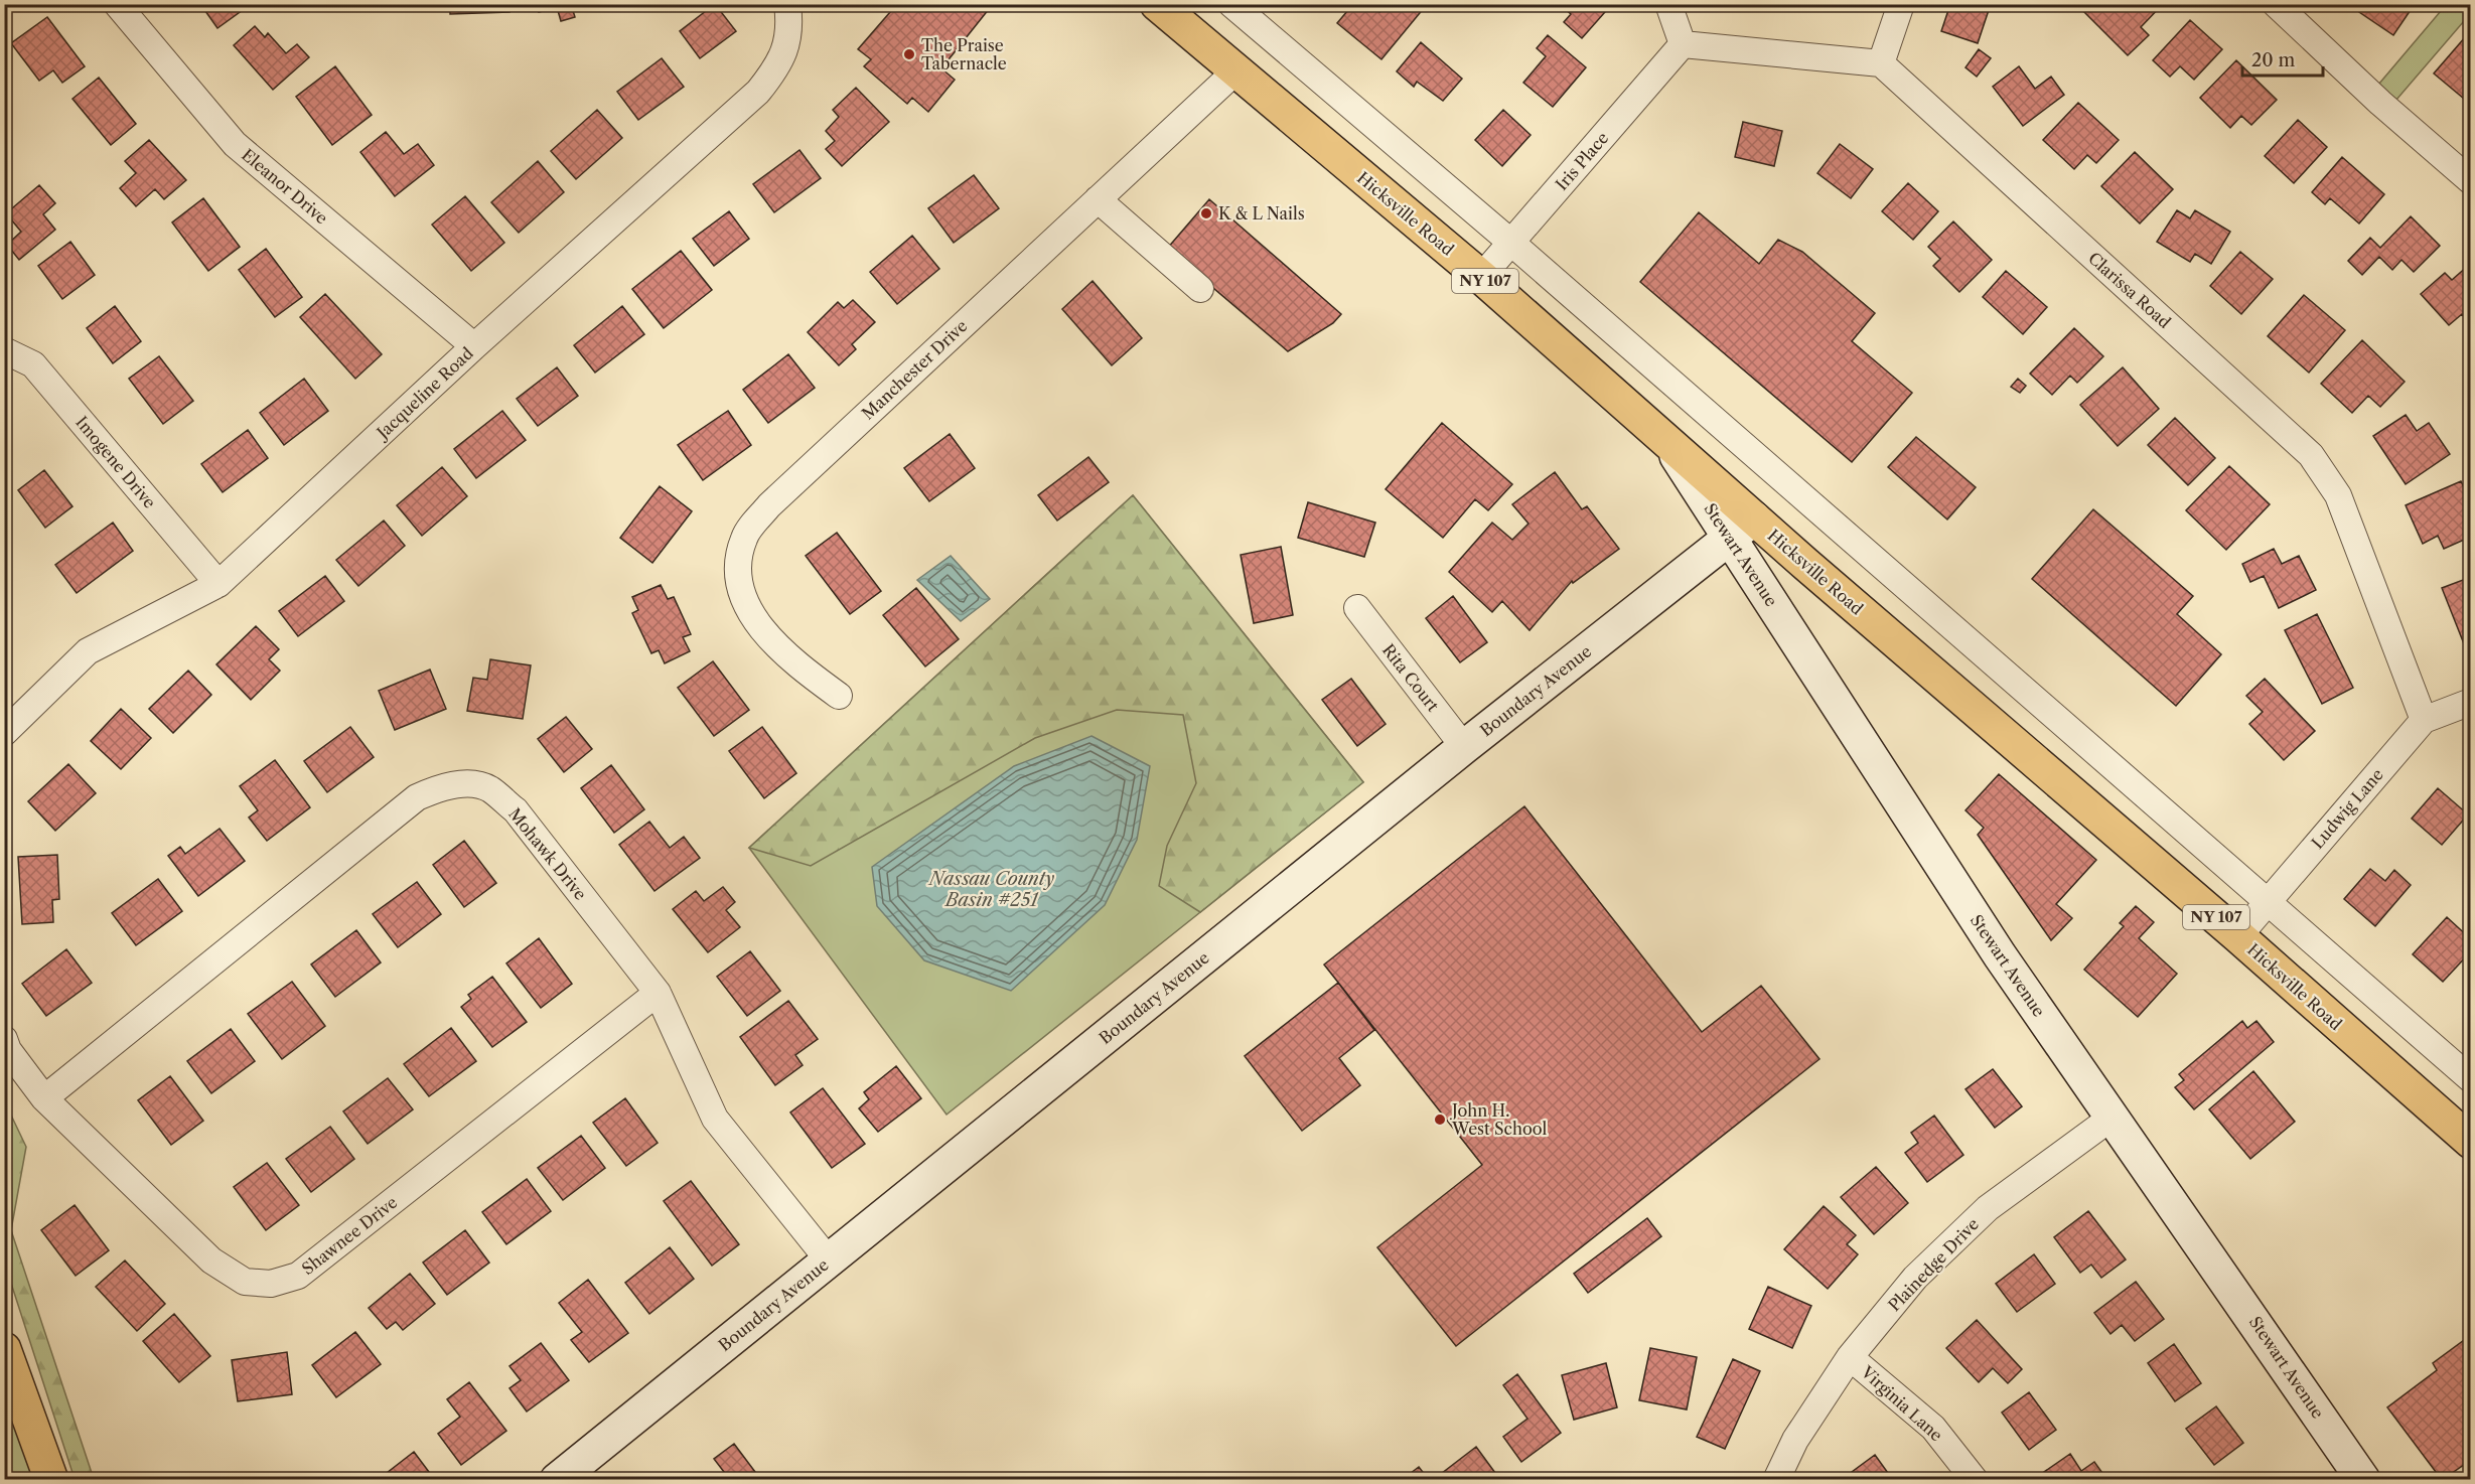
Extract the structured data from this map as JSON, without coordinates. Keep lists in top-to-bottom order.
{
  "streets": {
    "main road": [
      "Hicksville Road",
      "NY 107",
      "Stewart Avenue",
      "Boundary Avenue"
    ],
    "street": [
      "Iris Place",
      "Eleanor Drive",
      "Clarissa Road",
      "Manchester Drive",
      "Jacqueline Road",
      "Imogene Drive",
      "Rita Court",
      "Ludwig Lane",
      "Mohawk Drive",
      "Shawnee Drive",
      "Plainedge Drive",
      "Virginia Lane"
    ]
  },
  "crossings": [
    ["Iris Place", "Hicksville Road"],
    ["Eleanor Drive", "Jacqueline Road"],
    ["Hicksville Road", "Manchester Drive"],
    ["Hicksville Road", "Stewart Avenue"],
    ["Hicksville Road", "Boundary Avenue"],
    ["Hicksville Road", "Ludwig Lane"],
    ["Clarissa Road", "Ludwig Lane"],
    ["Jacqueline Road", "Imogene Drive"],
    ["Stewart Avenue", "Boundary Avenue"],
    ["Stewart Avenue", "Plainedge Drive"],
    ["Rita Court", "Boundary Avenue"],
    ["Boundary Avenue", "Mohawk Drive"],
    ["Mohawk Drive", "Shawnee Drive"],
    ["Plainedge Drive", "Virginia Lane"]
  ],
  "water": ["Nassau County Basin #251"],
  "places": ["The Praise Tabernacle", "K & L Nails", "John H. West School"],
  "scale_bar": "20 m"
}
